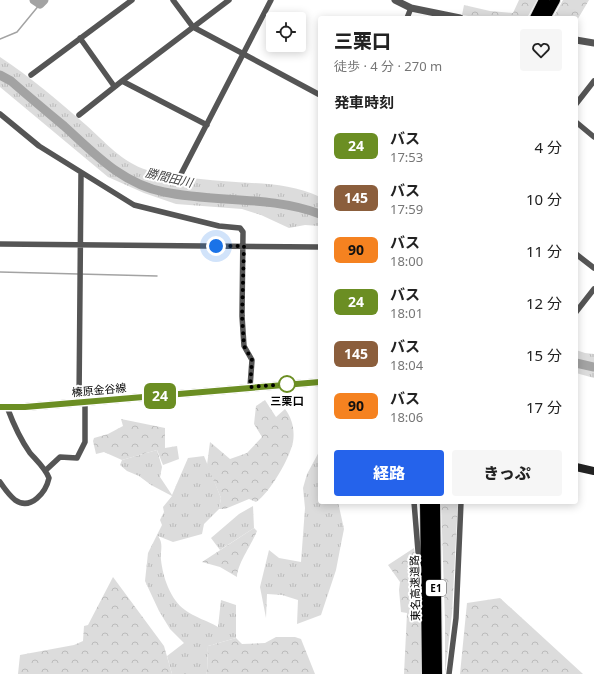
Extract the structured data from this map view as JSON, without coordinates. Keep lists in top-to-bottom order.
{
  "streets": {
    "highway": ["東名高速道路", "E1"],
    "main road": ["榛原金谷線"]
  },
  "water": ["勝間田川"],
  "places": ["三栗口"],
  "lines": ["bus line 24"],
  "page": {
    "on_map": "24",
    "heading": [
      ["三栗口", "徒歩 · 4 分 · 270 m"],
      "発車時刻"
    ],
    "list": [
      {
        "mark": "24",
        "name": "バス",
        "note": "17:53",
        "value": "4 分"
      },
      {
        "mark": "145",
        "name": "バス",
        "note": "17:59",
        "value": "10 分"
      },
      {
        "mark": "90",
        "name": "バス",
        "note": "18:00",
        "value": "11 分"
      },
      {
        "mark": "24",
        "name": "バス",
        "note": "18:01",
        "value": "12 分"
      },
      {
        "mark": "145",
        "name": "バス",
        "note": "18:04",
        "value": "15 分"
      },
      {
        "mark": "90",
        "name": "バス",
        "note": "18:06",
        "value": "17 分"
      }
    ],
    "buttons": ["経路", "きっぷ"]
  }
}
